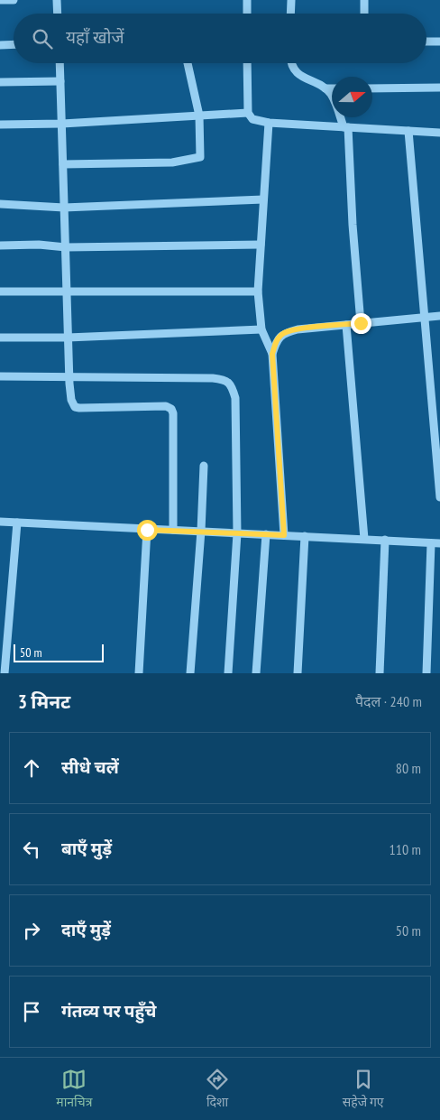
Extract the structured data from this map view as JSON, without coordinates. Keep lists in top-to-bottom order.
{
  "scale_bar": "50 m",
  "north": "right",
  "page": {
    "search": "यहाँ खोजें",
    "scale": "50 m",
    "heading": ["3 मिनट", "पैदल · 240 m"],
    "list": [
      ["सीधे चलें", "80 m"],
      ["बाएँ मुड़ें", "110 m"],
      ["दाएँ मुड़ें", "50 m"],
      "गंतव्य पर पहुँचे"
    ],
    "nav": ["मानचित्र", "दिशा", "सहेजे गए"]
  }
}
